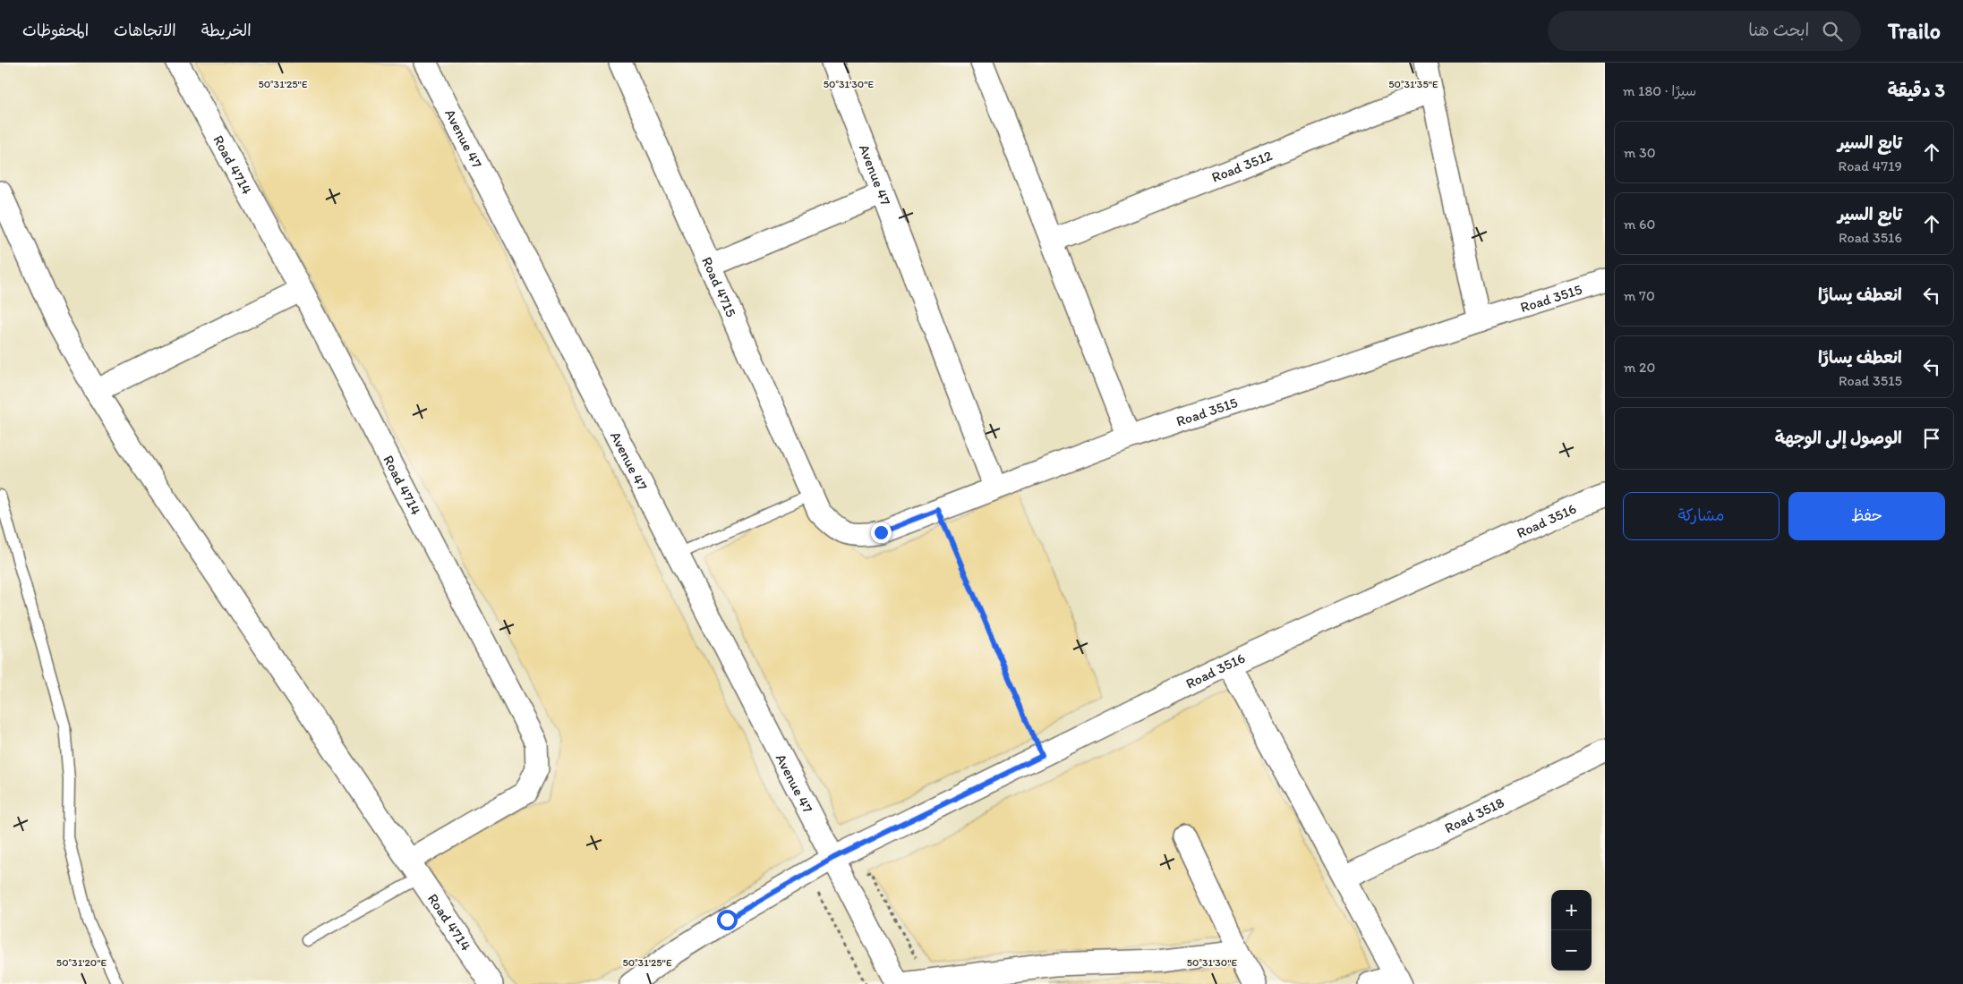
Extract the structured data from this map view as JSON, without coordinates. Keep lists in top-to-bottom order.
{
  "streets": {
    "street": [
      "Avenue 47",
      "Road 4714",
      "Road 3512",
      "Road 4715",
      "Road 3515",
      "Road 3516",
      "Road 3518"
    ]
  },
  "crossings": [
    ["Avenue 47", "Road 3515"],
    ["Avenue 47", "Road 3516"],
    ["Road 4715", "Road 3515"]
  ],
  "page": {
    "header": "Trailo",
    "search": "ابحث هنا",
    "nav": ["الخريطة", "الاتجاهات", "المحفوظات"],
    "heading": ["3 دقيقة", "سيرًا · 180 m"],
    "list": [
      ["تابع السير", "Road 4719", "30 m"],
      ["تابع السير", "Road 3516", "60 m"],
      ["انعطف يسارًا", "70 m"],
      ["انعطف يسارًا", "Road 3515", "20 m"],
      "الوصول إلى الوجهة"
    ],
    "buttons": ["حفظ", "مشاركة"],
    "map_buttons": ["+", "−"]
  },
  "coordinates": [
    "50°31'25\"E",
    "50°31'30\"E",
    "50°31'35\"E",
    "50°31'20\"E"
  ]
}
